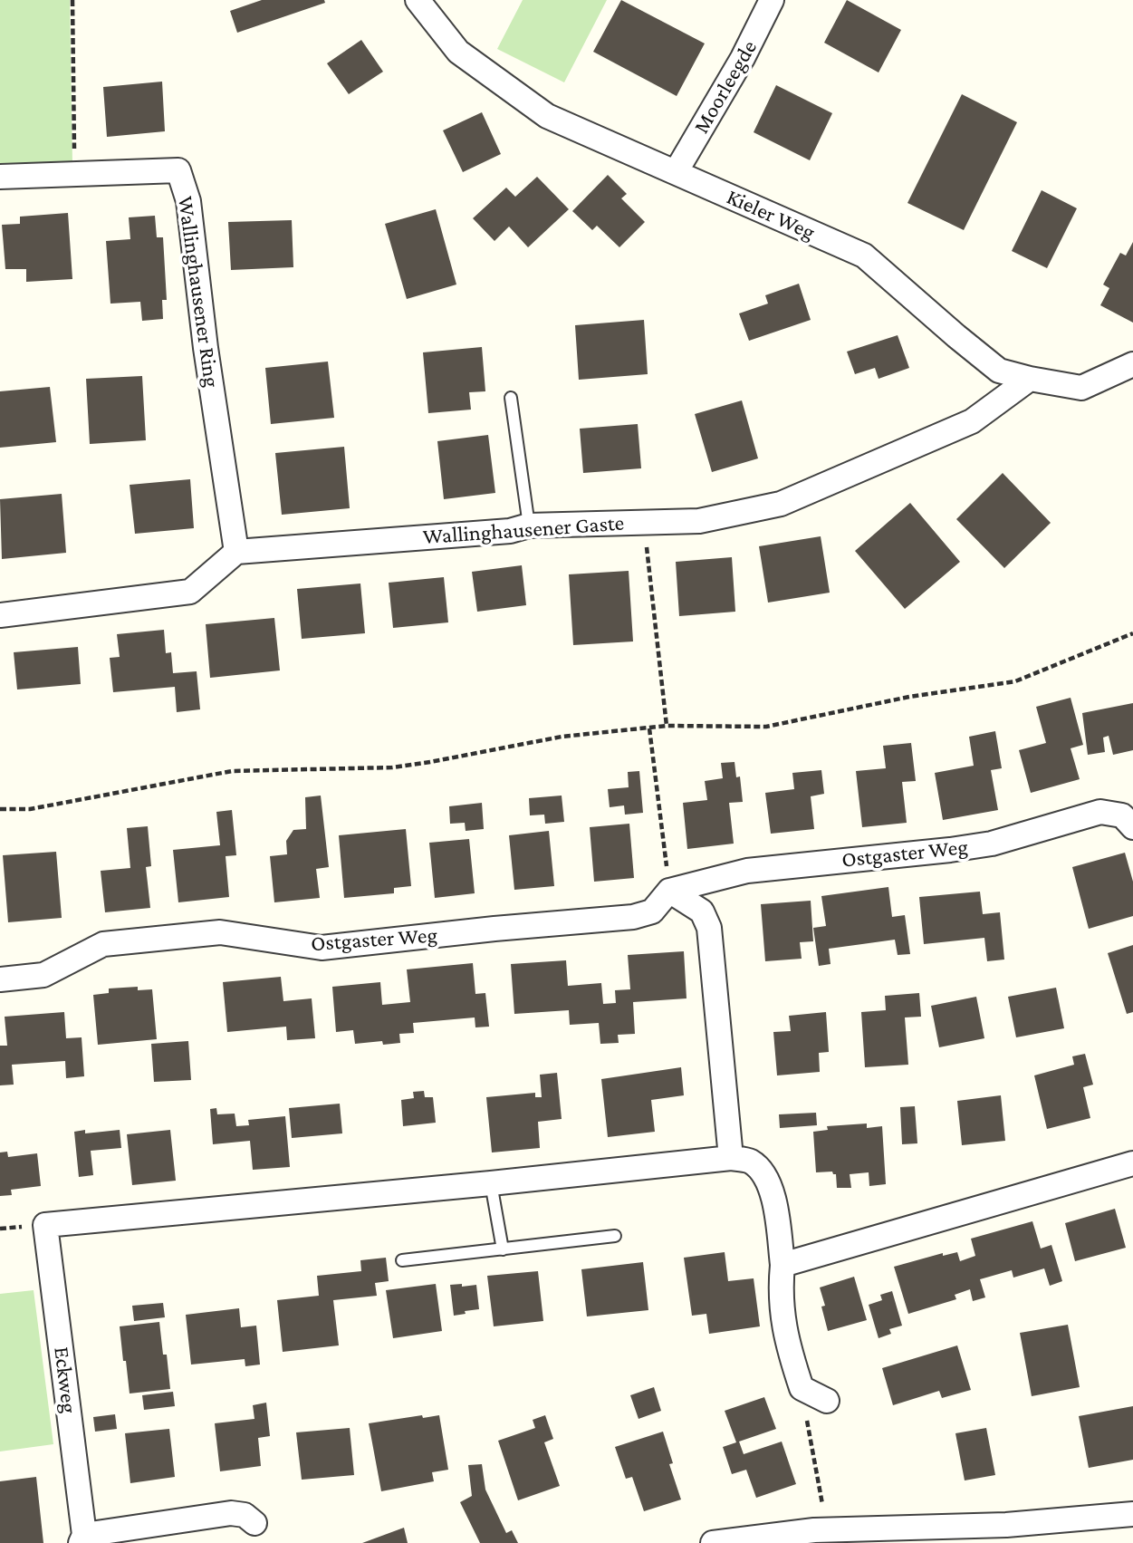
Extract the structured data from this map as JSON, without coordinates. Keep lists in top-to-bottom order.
{
  "streets": {
    "street": [
      "Moorleegde",
      "Kieler Weg",
      "Wallinghausener Ring",
      "Wallinghausener Gaste",
      "Ostgaster Weg",
      "Eckweg"
    ]
  },
  "crossings": [
    ["Moorleegde", "Kieler Weg"],
    ["Kieler Weg", "Wallinghausener Gaste"],
    ["Wallinghausener Ring", "Wallinghausener Gaste"]
  ]
}
